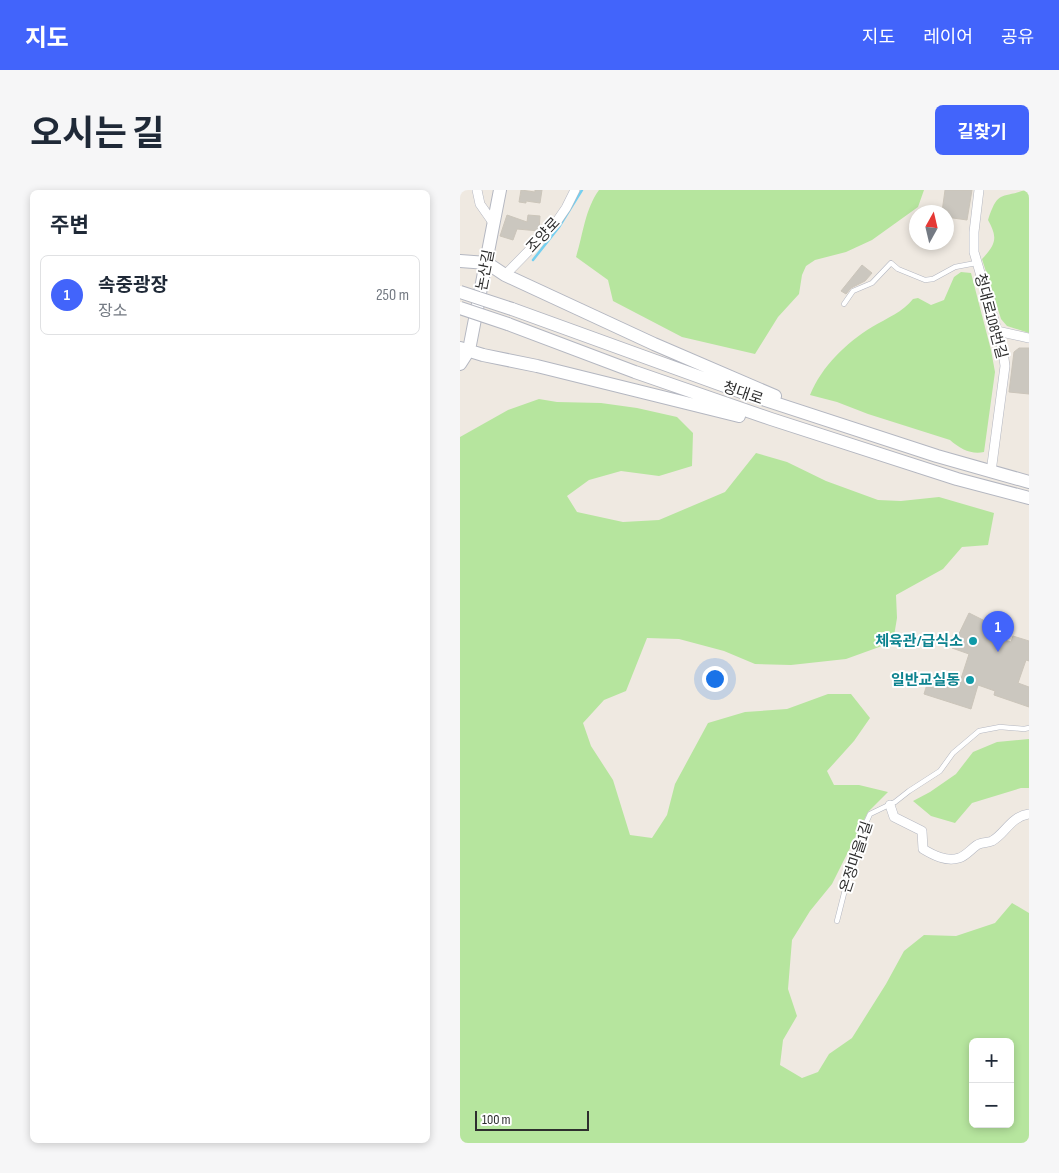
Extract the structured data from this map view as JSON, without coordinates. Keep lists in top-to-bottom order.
{
  "streets": {
    "street": [
      "조양로",
      "논산길",
      "청대로108번길",
      "청대로",
      "온정마을1길"
    ]
  },
  "crossings": [
    ["청대로108번길", "청대로"]
  ],
  "places": ["체육관/급식소", "일반교실동"],
  "scale_bar": "100 m",
  "north": "top",
  "page": {
    "header": "지도",
    "nav": ["지도", "레이어", "공유"],
    "title": "오시는 길",
    "buttons": "길찾기",
    "heading": "주변",
    "list": [
      {
        "mark": "1",
        "name": "속중광장",
        "note": "장소",
        "value": "250 m"
      }
    ],
    "pins": "1",
    "map_buttons": ["+", "−"],
    "scale": "100 m"
  }
}
